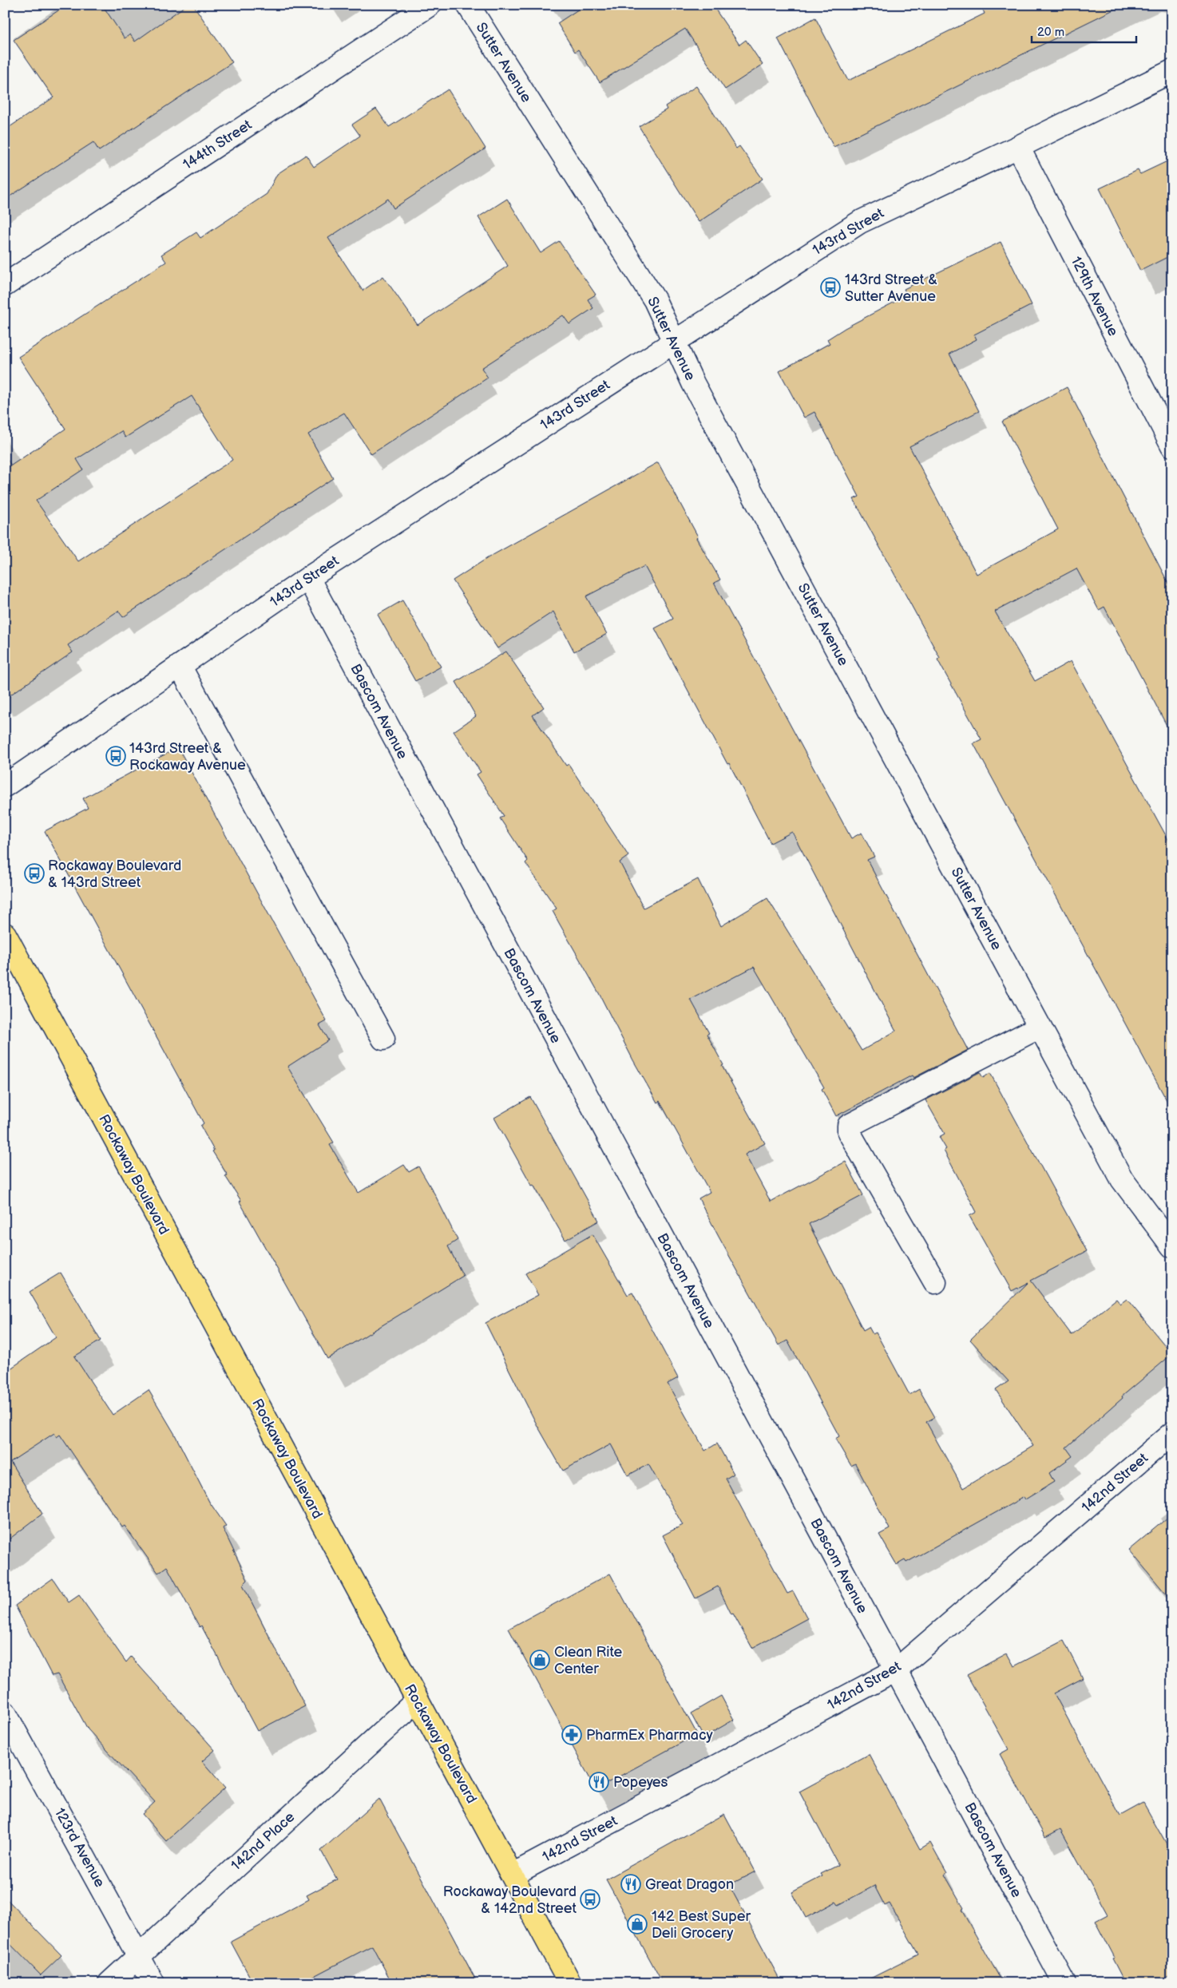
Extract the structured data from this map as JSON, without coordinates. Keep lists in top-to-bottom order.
{
  "streets": {
    "main road": ["Rockaway Boulevard"],
    "street": [
      "Sutter Avenue",
      "144th Street",
      "143rd Street",
      "129th Avenue",
      "Bascom Avenue",
      "142nd Street",
      "142nd Place",
      "123rd Avenue"
    ]
  },
  "crossings": [
    ["Sutter Avenue", "143rd Street"],
    ["143rd Street", "129th Avenue"],
    ["143rd Street", "Bascom Avenue"],
    ["Bascom Avenue", "142nd Street"],
    ["Rockaway Boulevard", "142nd Street"],
    ["Rockaway Boulevard", "142nd Place"],
    ["142nd Place", "123rd Avenue"]
  ],
  "places": {
    "bus stop": [
      "143rd Street & Sutter Avenue",
      "143rd Street & Rockaway Avenue",
      "Rockaway Boulevard & 143rd Street",
      "Rockaway Boulevard & 142nd Street"
    ],
    "shop": ["Clean Rite Center", "142 Best Super Deli Grocery"],
    "pharmacy": ["PharmEx Pharmacy"],
    "restaurant": ["Popeyes", "Great Dragon"]
  },
  "scale_bar": "20 m"
}
